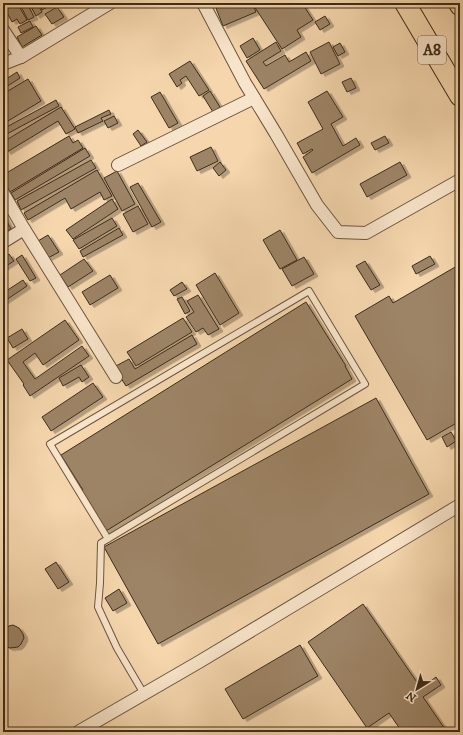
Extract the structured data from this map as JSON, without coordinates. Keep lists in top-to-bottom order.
{
  "streets": {
    "highway": ["A8"]
  },
  "north": "bottom left"
}
